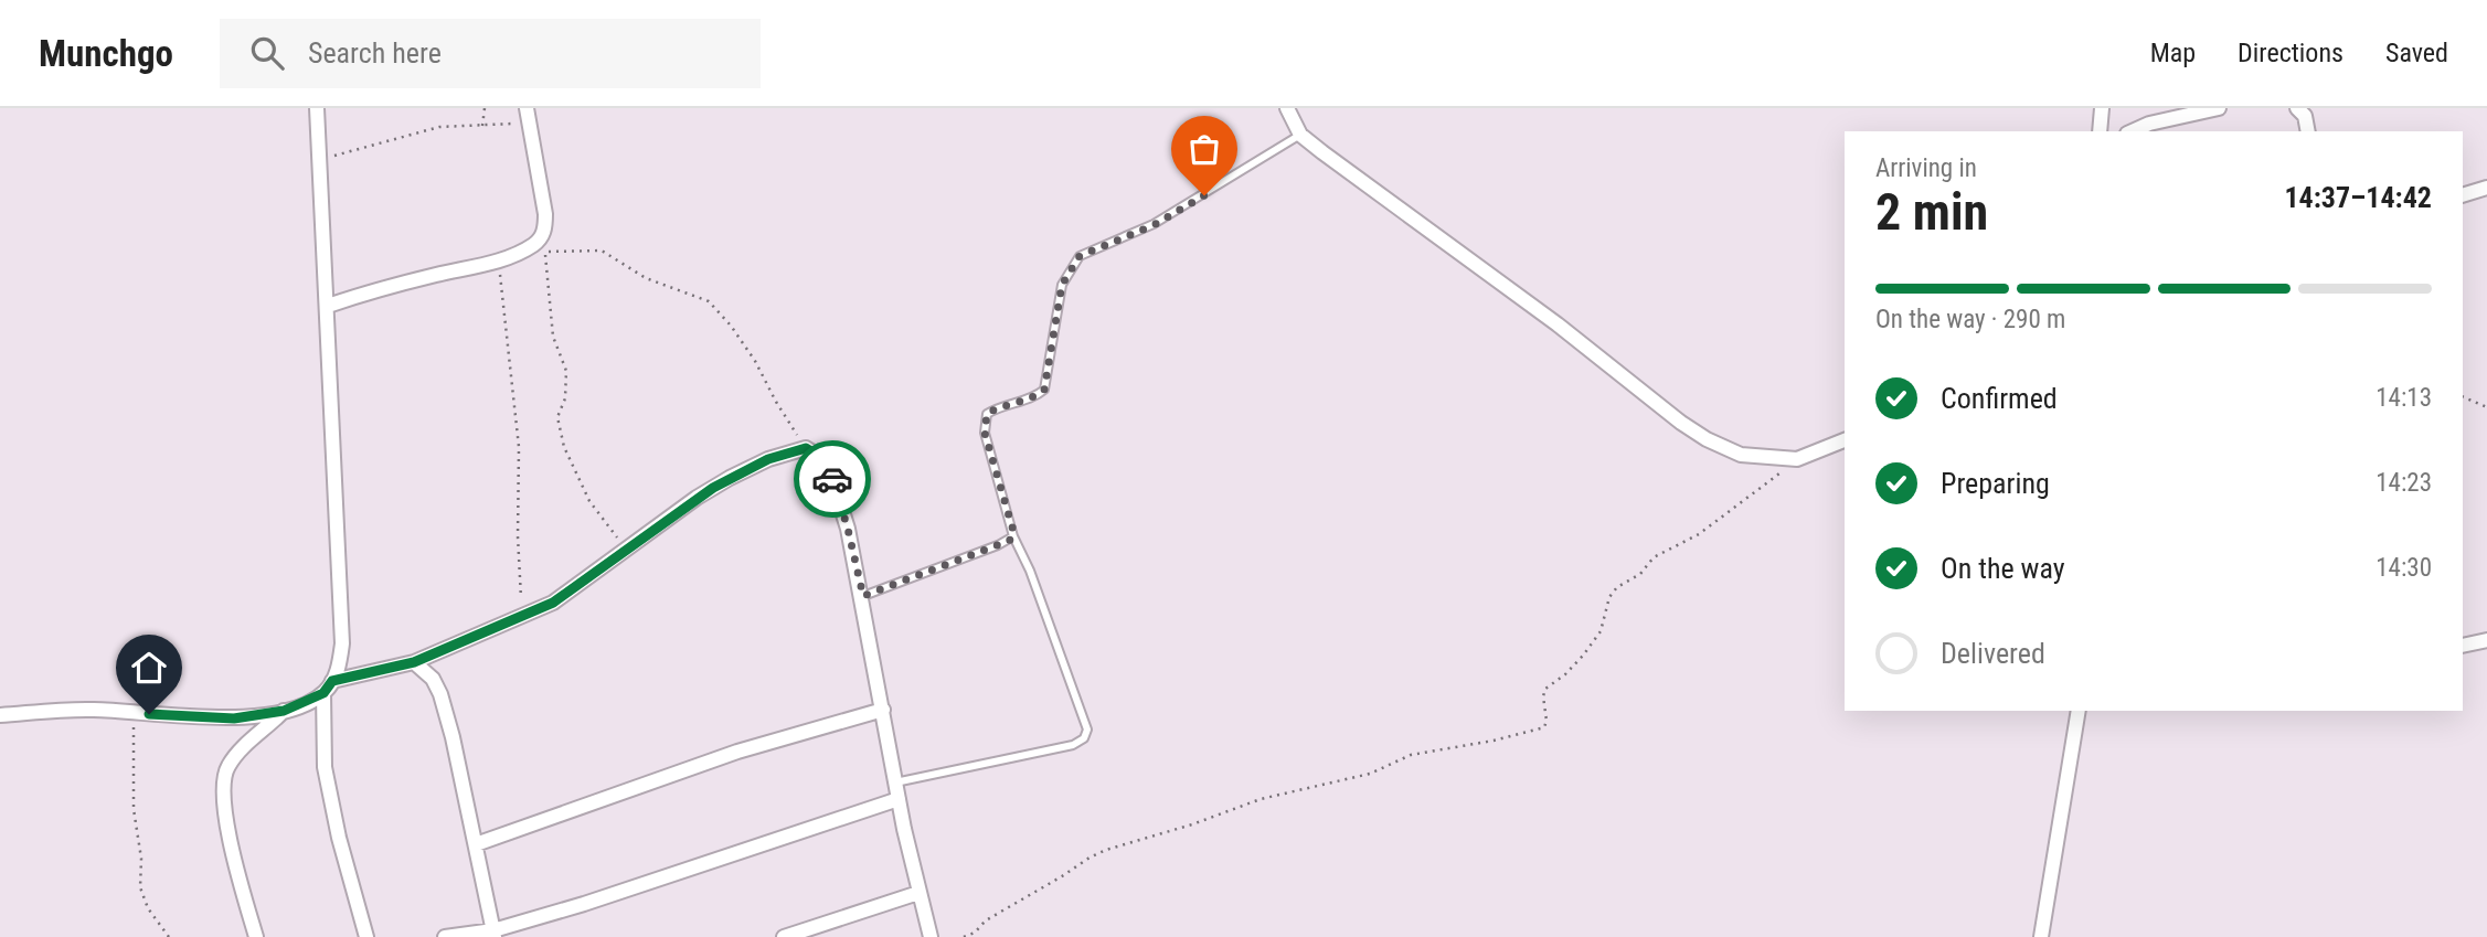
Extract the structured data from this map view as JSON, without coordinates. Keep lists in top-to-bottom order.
{
  "page": {
    "header": "Munchgo",
    "search": "Search here",
    "nav": ["Map", "Directions", "Saved"],
    "heading": ["2 min", "Arriving in", "14:37–14:42"],
    "bar": "On the way · 290 m",
    "list": [
      ["Confirmed", "14:13"],
      ["Preparing", "14:23"],
      ["On the way", "14:30"],
      "Delivered"
    ]
  }
}
